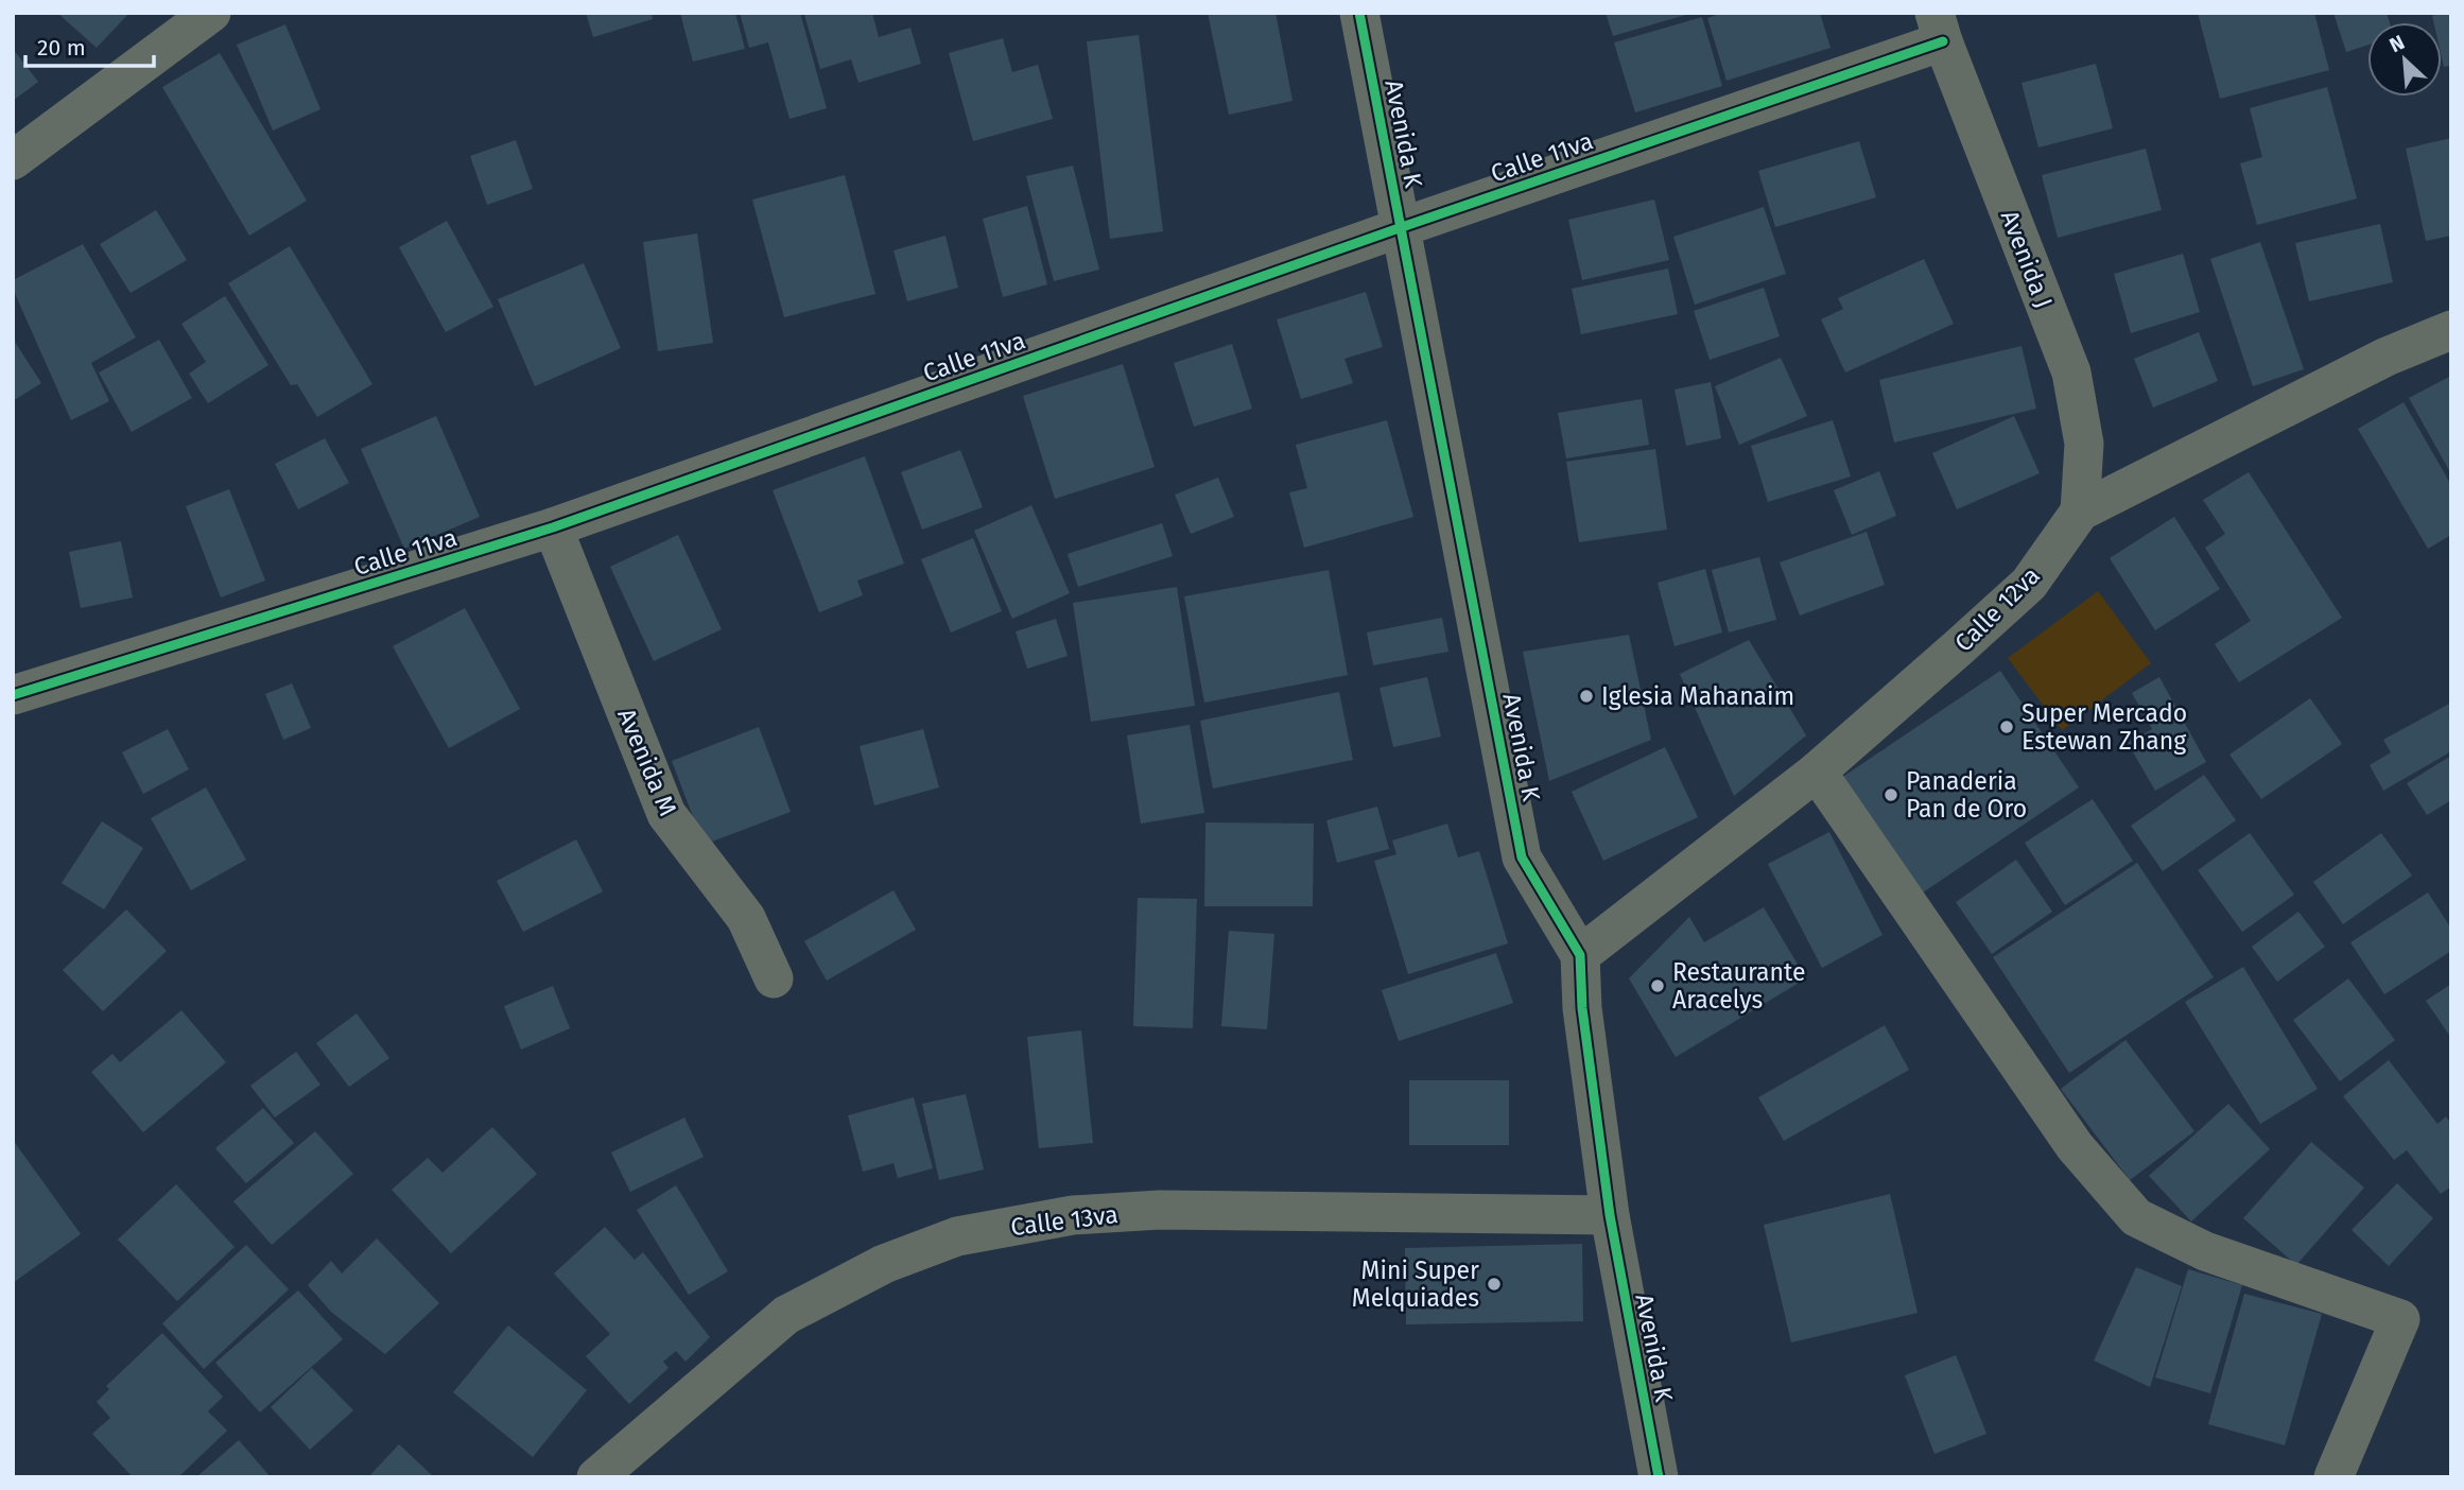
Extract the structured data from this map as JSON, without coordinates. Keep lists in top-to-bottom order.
{
  "streets": {
    "street": [
      "Avenida K",
      "Calle 11va",
      "Avenida J",
      "Calle 12va",
      "Avenida M",
      "Calle 13va"
    ]
  },
  "crossings": [
    ["Avenida K", "Calle 11va"],
    ["Avenida K", "Calle 12va"],
    ["Avenida K", "Calle 13va"],
    ["Calle 11va", "Avenida J"],
    ["Calle 11va", "Avenida M"],
    ["Avenida J", "Calle 12va"]
  ],
  "places": [
    "Iglesia Mahanaim",
    "Super Mercado Estewan Zhang",
    "Panaderia Pan de Oro",
    "Restaurante Aracelys",
    "Mini Super Melquiades"
  ],
  "scale_bar": "20 m",
  "north": "top left"
}
